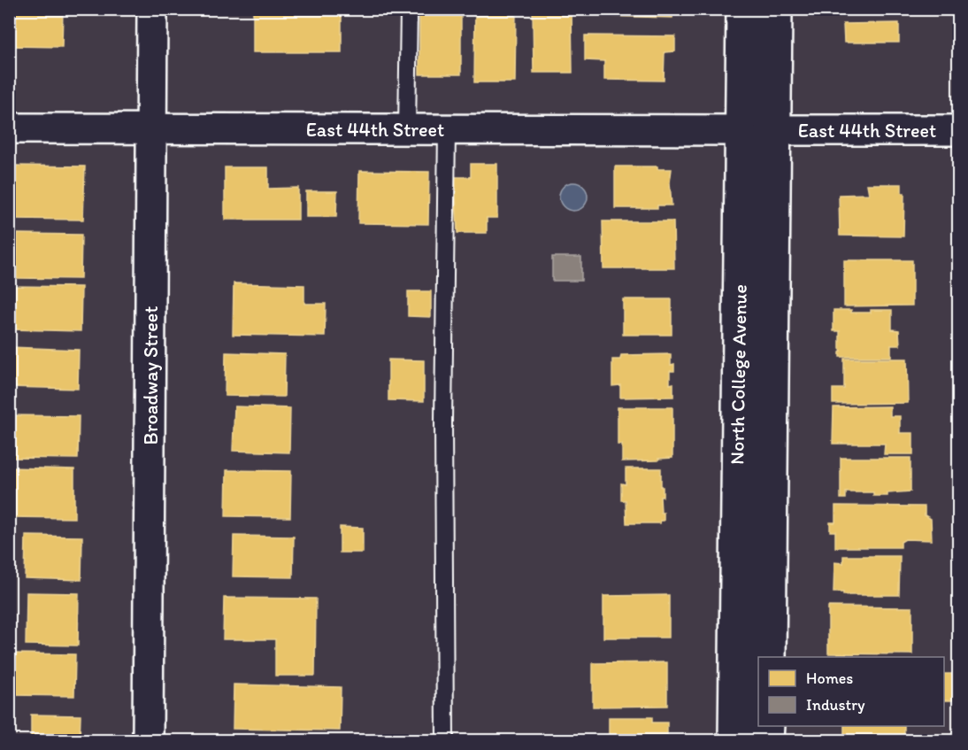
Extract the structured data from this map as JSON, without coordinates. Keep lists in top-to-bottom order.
{
  "streets": {
    "street": ["East 44th Street", "North College Avenue", "Broadway Street"]
  },
  "crossings": [
    ["East 44th Street", "North College Avenue"],
    ["East 44th Street", "Broadway Street"]
  ],
  "legend": ["Homes", "Industry"]
}
